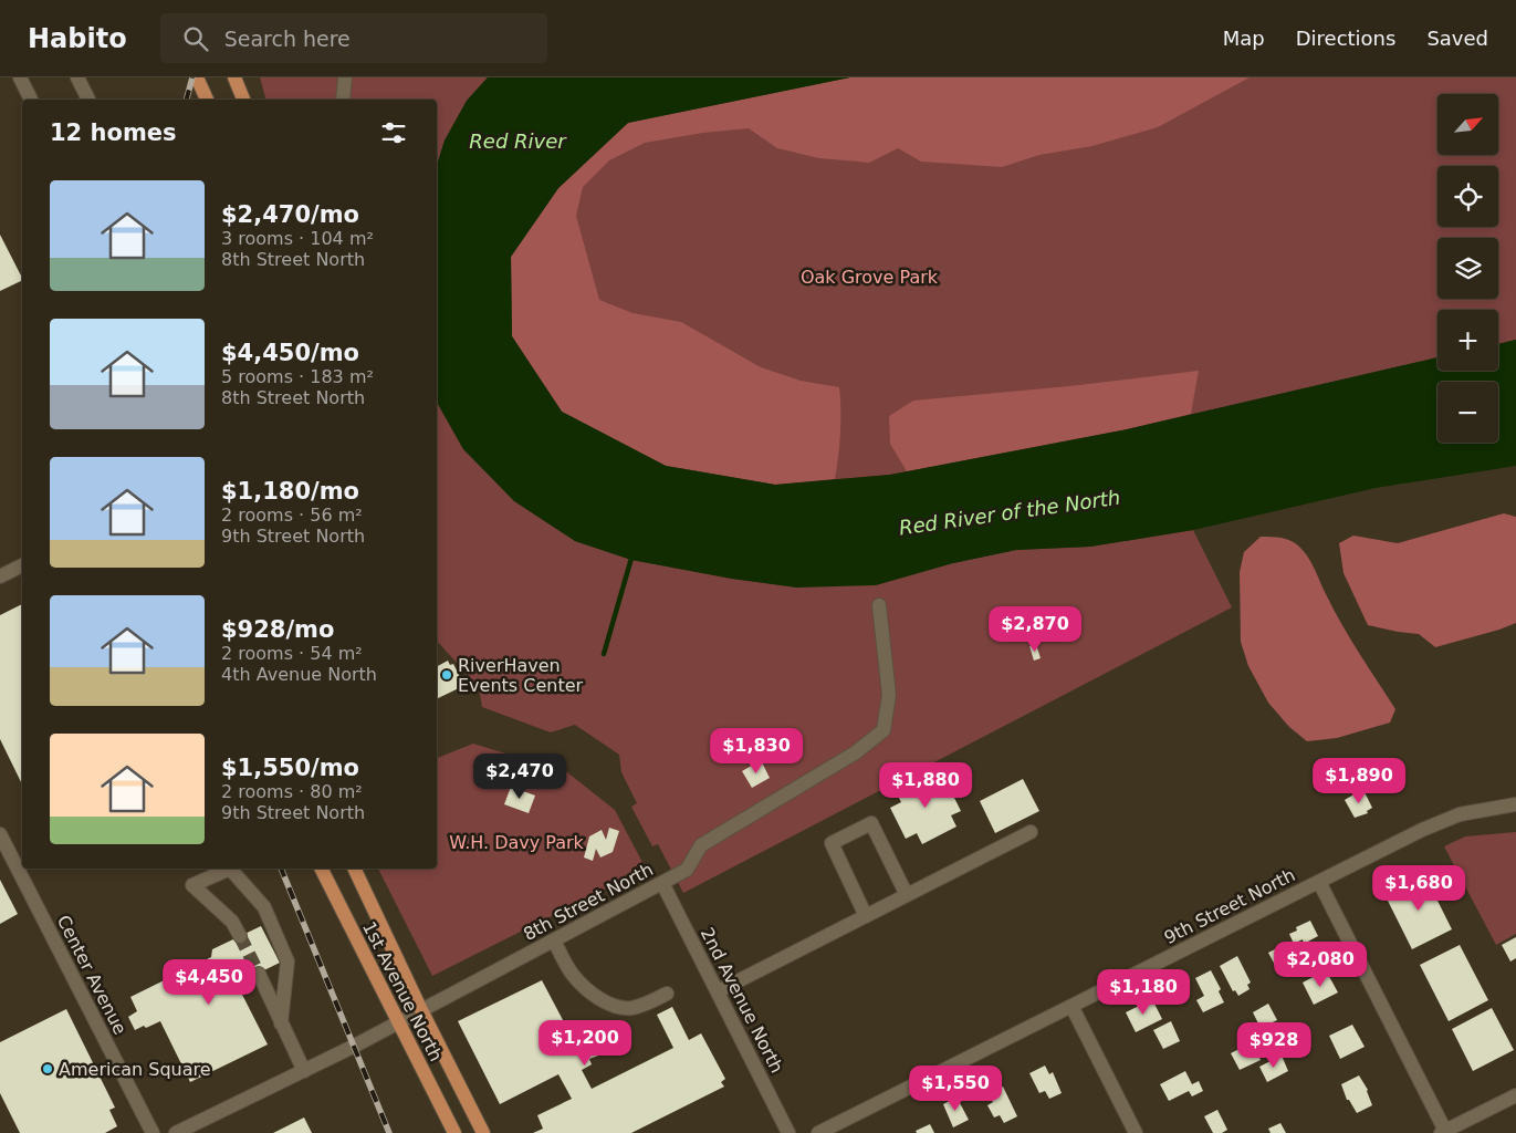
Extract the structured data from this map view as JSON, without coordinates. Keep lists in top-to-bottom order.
{
  "streets": {
    "main road": ["1st Avenue North"],
    "street": [
      "8th Street North",
      "9th Street North",
      "Center Avenue",
      "2nd Avenue North"
    ]
  },
  "crossings": [
    ["8th Street North", "1st Avenue North"],
    ["8th Street North", "2nd Avenue North"]
  ],
  "water": ["Red River", "Red River of the North"],
  "parks": ["Oak Grove Park", "W.H. Davy Park"],
  "places": ["RiverHaven Events Center", "American Square"],
  "north": "top right",
  "page": {
    "header": "Habito",
    "search": "Search here",
    "nav": ["Map", "Directions", "Saved"],
    "map_buttons": ["+", "−"],
    "heading": "12 homes",
    "list": [
      {
        "name": "$2,470/mo",
        "note": "3 rooms · 104 m² · 8th Street North"
      },
      {
        "name": "$4,450/mo",
        "note": "5 rooms · 183 m² · 8th Street North"
      },
      {
        "name": "$1,180/mo",
        "note": "2 rooms · 56 m² · 9th Street North"
      },
      {
        "name": "$928/mo",
        "note": "2 rooms · 54 m² · 4th Avenue North"
      },
      {
        "name": "$1,550/mo",
        "note": "2 rooms · 80 m² · 9th Street North"
      }
    ],
    "price": [
      "$2,870",
      "$1,830",
      "$2,470",
      "$1,890",
      "$1,880",
      "$1,680",
      "$2,080",
      "$4,450",
      "$1,180",
      "$1,200",
      "$928",
      "$1,550"
    ]
  }
}
